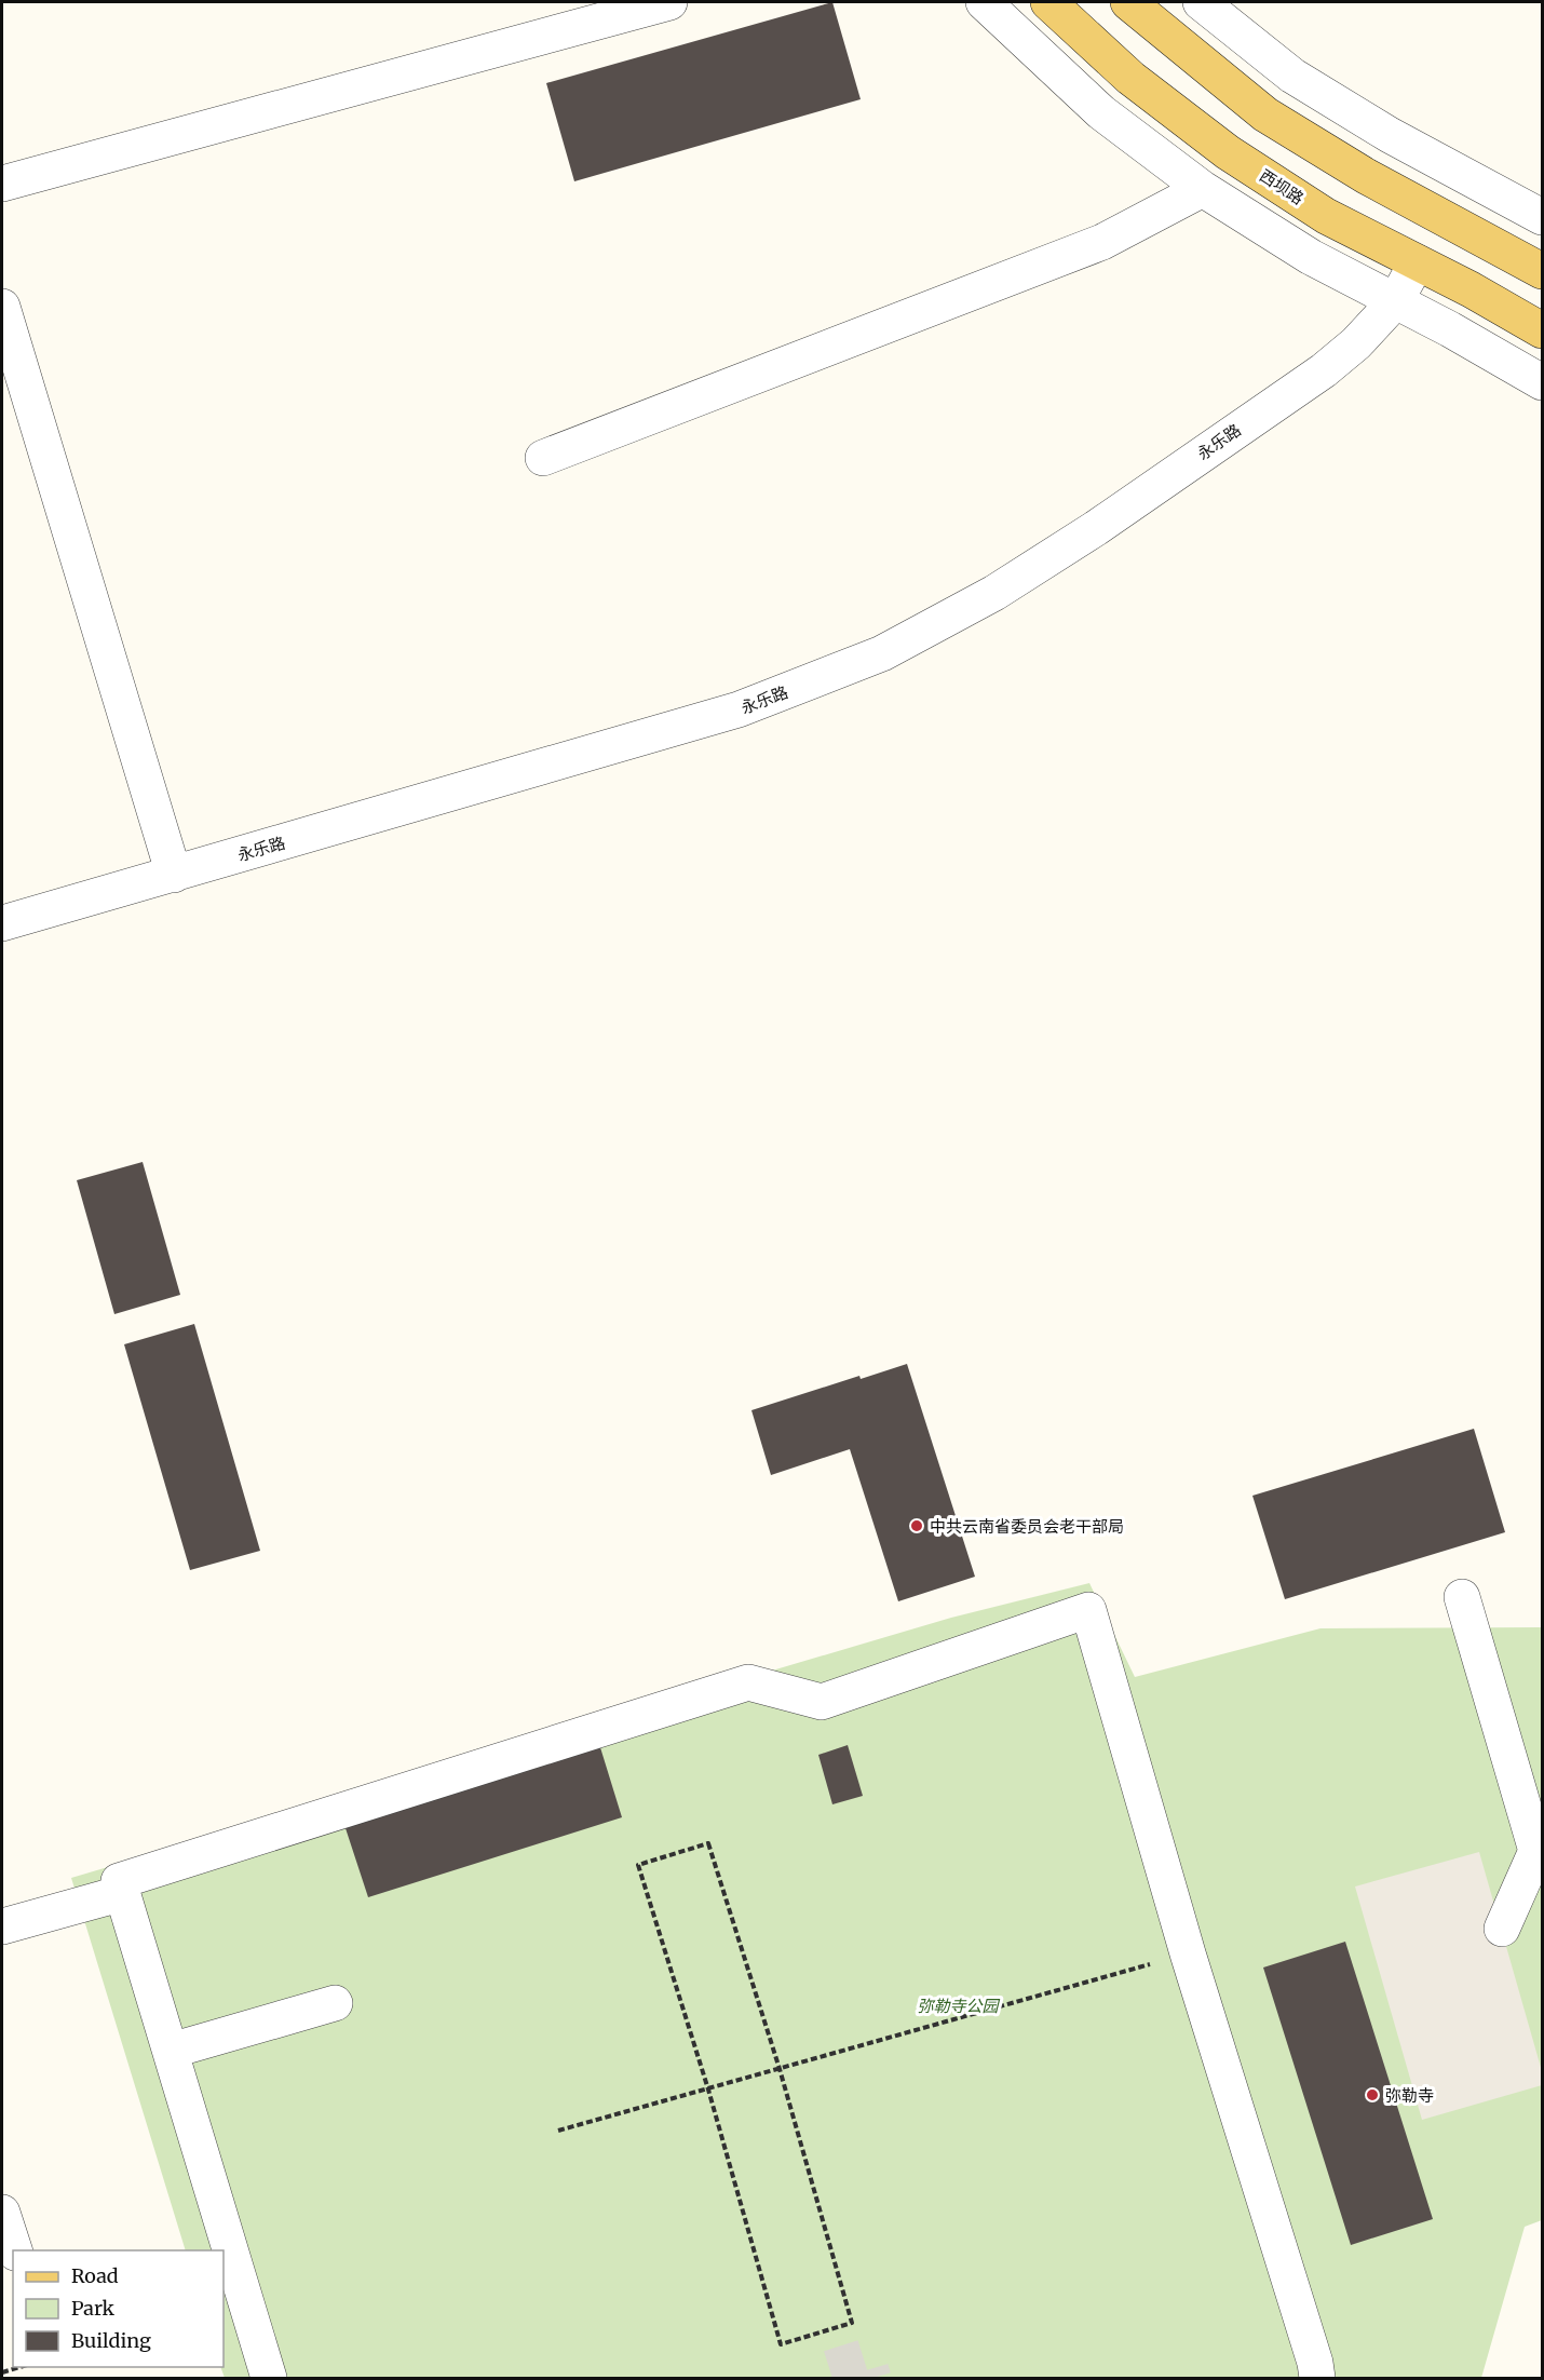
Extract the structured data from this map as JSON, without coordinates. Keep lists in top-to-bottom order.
{
  "streets": {
    "main road": ["西坝路"],
    "street": ["永乐路"]
  },
  "crossings": [
    ["西坝路", "永乐路"]
  ],
  "parks": ["弥勒寺公园"],
  "places": ["中共云南省委员会老干部局", "弥勒寺"],
  "legend": ["Road", "Park", "Building"]
}
